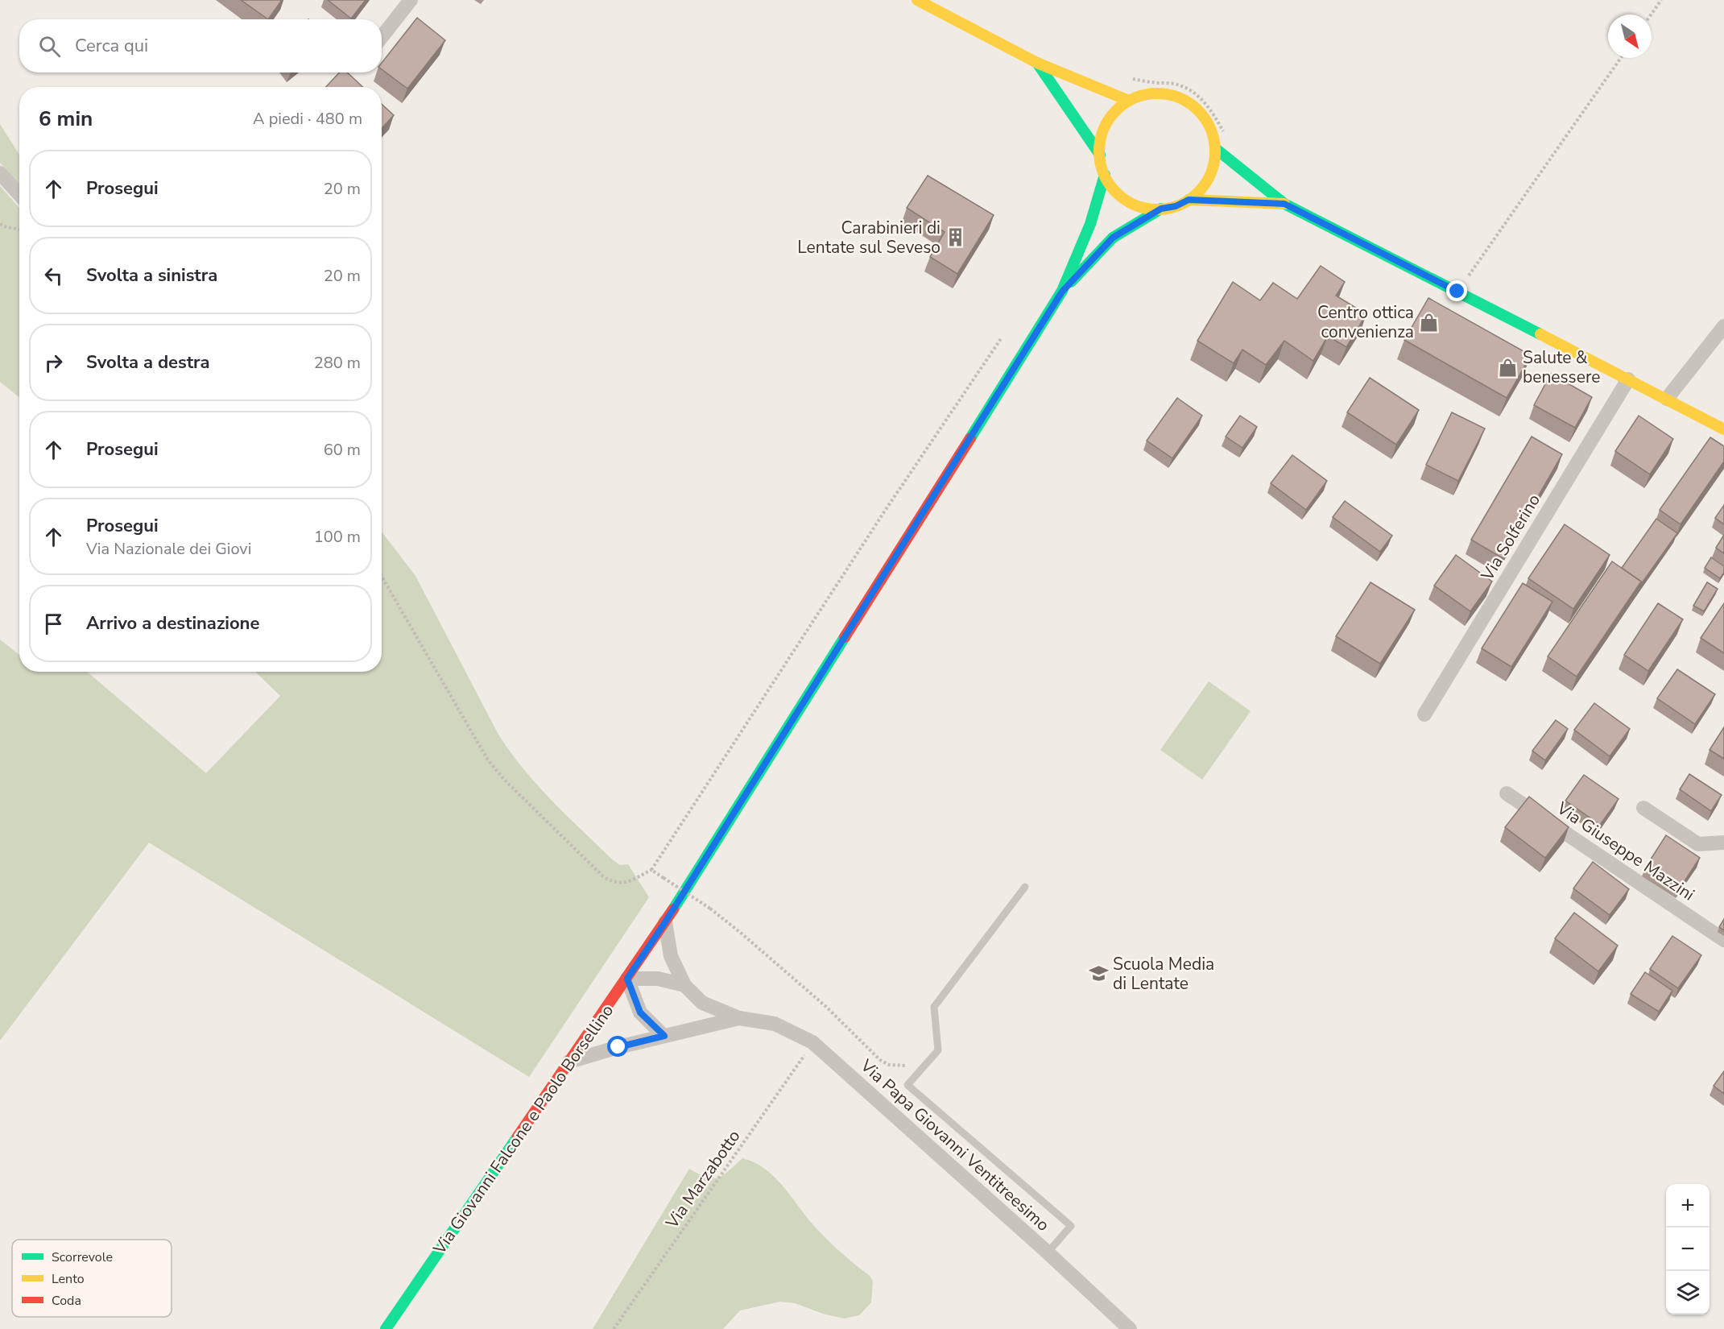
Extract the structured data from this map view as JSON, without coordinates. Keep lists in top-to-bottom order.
{
  "streets": {
    "street": [
      "Via Solferino",
      "Via Giuseppe Mazzini",
      "Via Giovanni Falcone e Paolo Borsellino",
      "Via Papa Giovanni Ventitreesimo"
    ],
    "path": ["Via Marzabotto"]
  },
  "crossings": [
    ["Via Giovanni Falcone e Paolo Borsellino", "Via Papa Giovanni Ventitreesimo"],
    ["Via Papa Giovanni Ventitreesimo", "Via Marzabotto"]
  ],
  "places": {
    "building": ["Carabinieri di Lentate sul Seveso"],
    "shop": ["Centro ottica convenienza", "Salute & benessere"],
    "school or university": ["Scuola Media di Lentate"]
  },
  "legend": ["Scorrevole", "Lento", "Coda"],
  "north": "bottom right",
  "page": {
    "search": "Cerca qui",
    "heading": ["6 min", "A piedi · 480 m"],
    "list": [
      ["Prosegui", "20 m"],
      ["Svolta a sinistra", "20 m"],
      ["Svolta a destra", "280 m"],
      ["Prosegui", "60 m"],
      ["Prosegui", "Via Nazionale dei Giovi", "100 m"],
      "Arrivo a destinazione"
    ],
    "map_buttons": ["+", "−"]
  }
}
